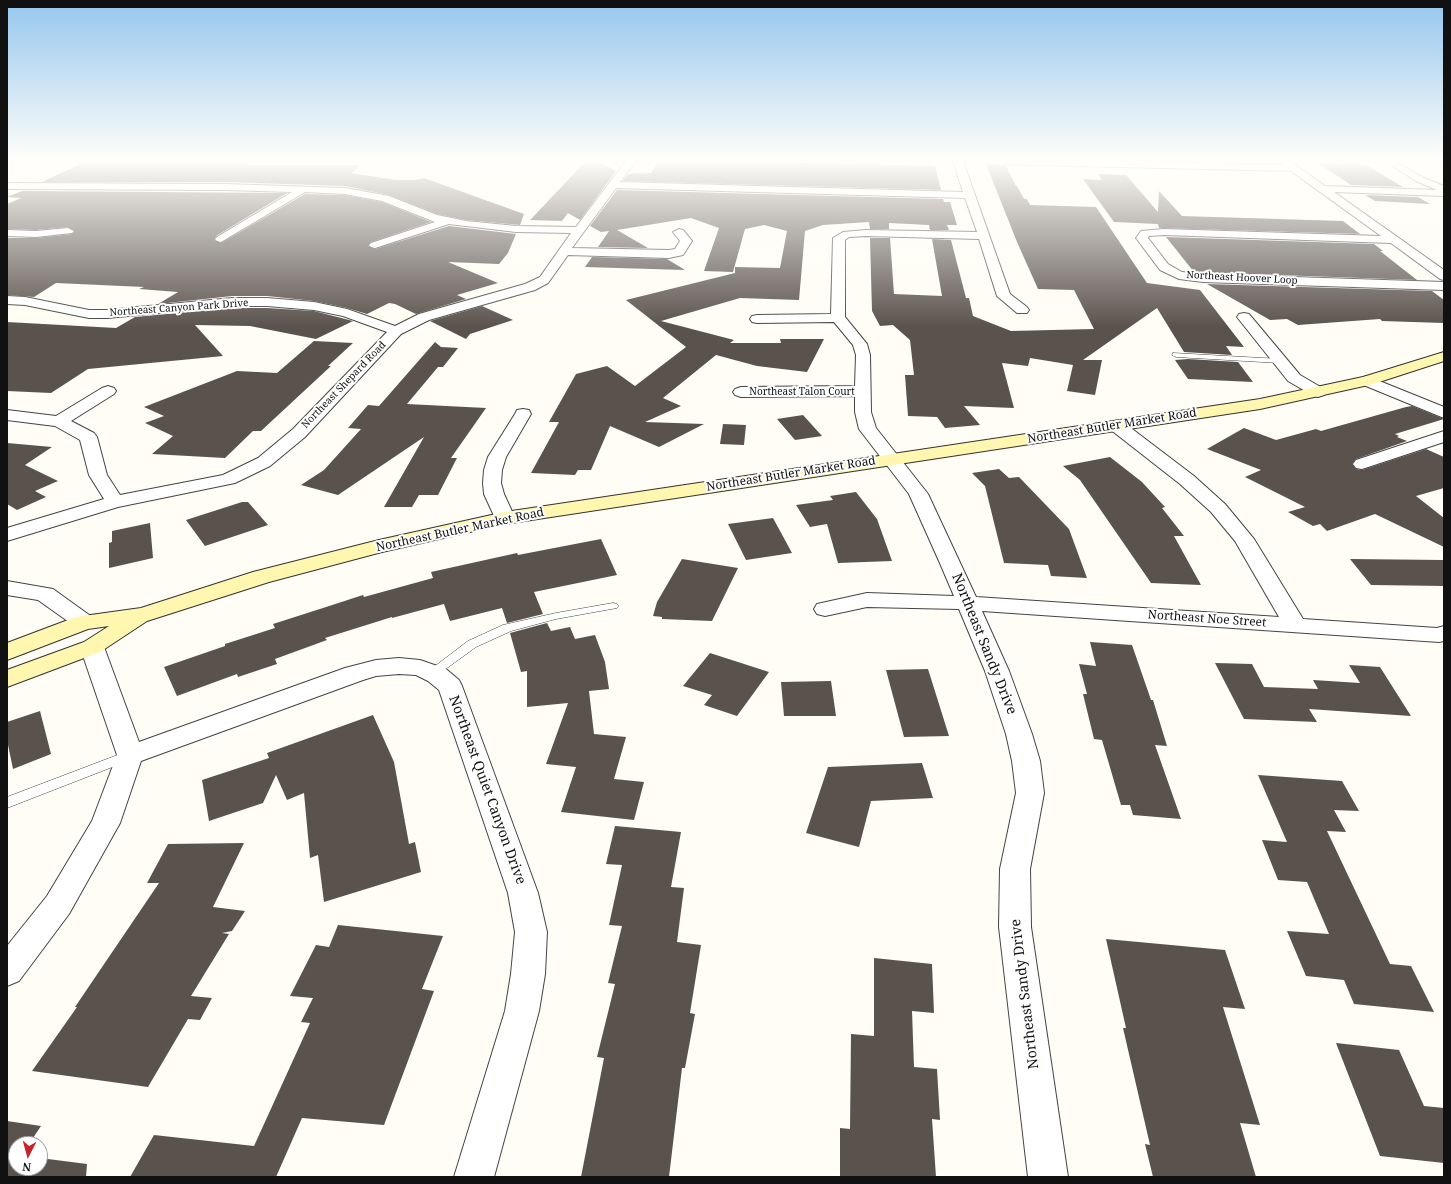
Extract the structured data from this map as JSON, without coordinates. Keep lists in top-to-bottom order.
{
  "streets": {
    "main road": ["Northeast Butler Market Road"],
    "street": [
      "Northeast Hoover Loop",
      "Northeast Canyon Park Drive",
      "Northeast Shepard Road",
      "Northeast Talon Court",
      "Northeast Noe Street",
      "Northeast Sandy Drive",
      "Northeast Quiet Canyon Drive"
    ]
  },
  "crossings": [
    ["Northeast Canyon Park Drive", "Northeast Shepard Road"],
    ["Northeast Talon Court", "Northeast Sandy Drive"],
    ["Northeast Butler Market Road", "Northeast Sandy Drive"],
    ["Northeast Noe Street", "Northeast Sandy Drive"]
  ],
  "north": "bottom"
}
